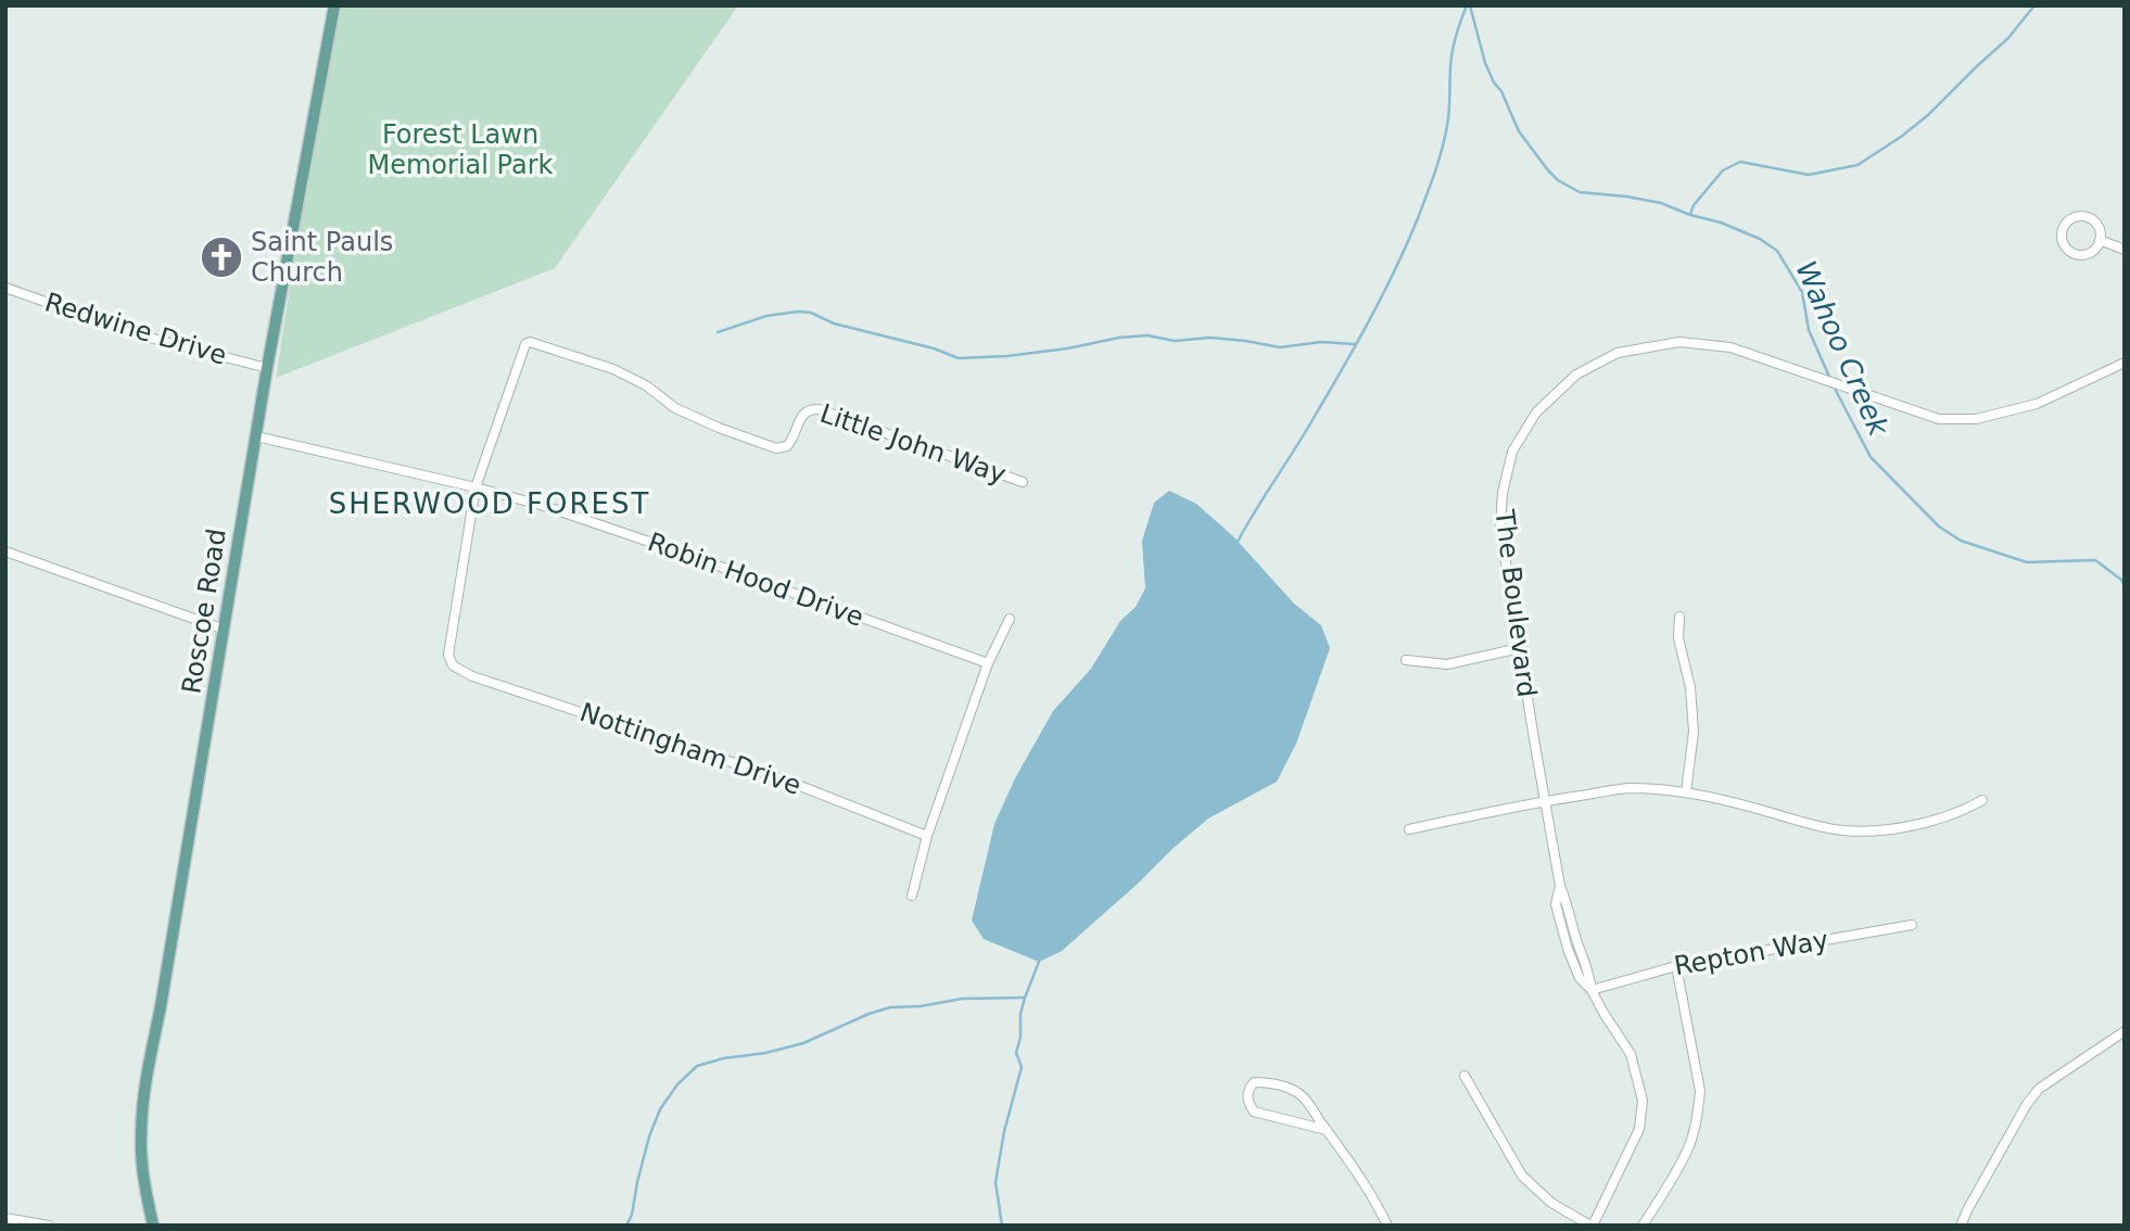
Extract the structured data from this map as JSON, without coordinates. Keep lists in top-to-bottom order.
{
  "streets": {
    "main road": ["Roscoe Road"],
    "street": [
      "Redwine Drive",
      "Little John Way",
      "Robin Hood Drive",
      "The Boulevard",
      "Nottingham Drive",
      "Repton Way"
    ]
  },
  "crossings": [
    ["Redwine Drive", "Roscoe Road"],
    ["Little John Way", "Robin Hood Drive"],
    ["Little John Way", "Nottingham Drive"],
    ["Robin Hood Drive", "Roscoe Road"],
    ["Robin Hood Drive", "Nottingham Drive"],
    ["The Boulevard", "Repton Way"]
  ],
  "districts": ["SHERWOOD FOREST"],
  "water": ["Wahoo Creek"],
  "parks": ["Forest Lawn Memorial Park"],
  "places": {
    "church": ["Saint Pauls Church"]
  }
}
